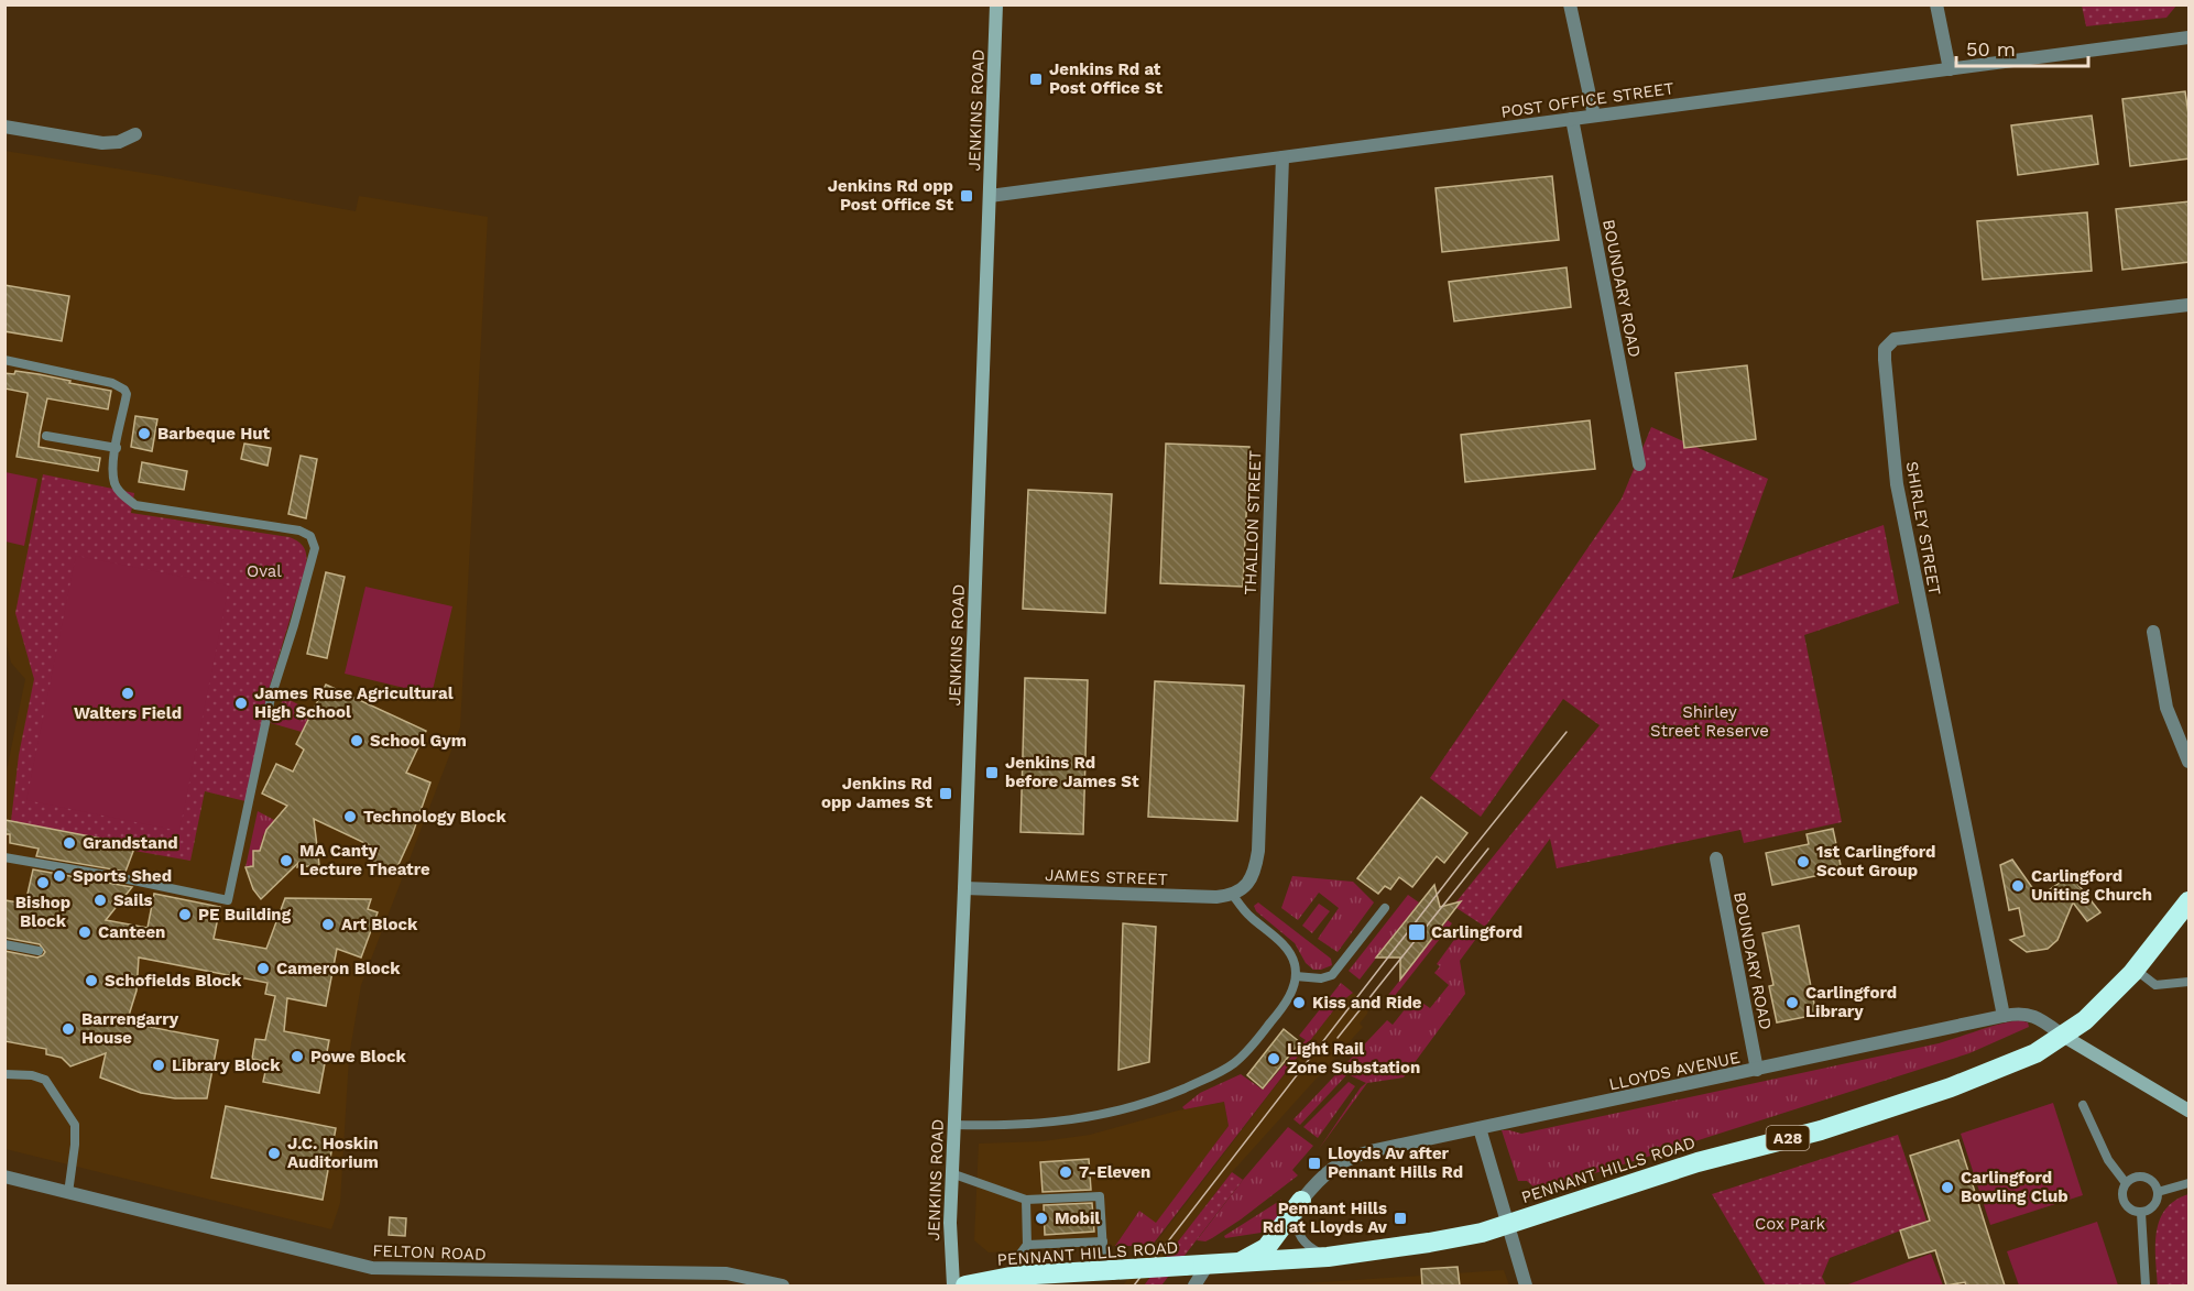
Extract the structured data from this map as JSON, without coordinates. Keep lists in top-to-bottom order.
{
  "streets": {
    "highway": ["A28", "PENNANT HILLS ROAD"],
    "main road": ["JENKINS ROAD"],
    "street": [
      "POST OFFICE STREET",
      "BOUNDARY ROAD",
      "THALLON STREET",
      "SHIRLEY STREET",
      "JAMES STREET",
      "LLOYDS AVENUE",
      "FELTON ROAD"
    ]
  },
  "crossings": [
    ["POST OFFICE STREET", "JENKINS ROAD"],
    ["POST OFFICE STREET", "BOUNDARY ROAD"],
    ["POST OFFICE STREET", "THALLON STREET"],
    ["JENKINS ROAD", "JAMES STREET"],
    ["BOUNDARY ROAD", "LLOYDS AVENUE"],
    ["THALLON STREET", "JAMES STREET"],
    ["SHIRLEY STREET", "LLOYDS AVENUE"],
    ["LLOYDS AVENUE", "PENNANT HILLS ROAD"]
  ],
  "parks": ["Oval", "Shirley Street Reserve", "Cox Park"],
  "places": {
    "transit": [
      "Jenkins Rd at Post Office St",
      "Jenkins Rd opp Post Office St",
      "Jenkins Rd before James St",
      "Jenkins Rd opp James St",
      "Carlingford",
      "Lloyds Av after Pennant Hills Rd",
      "Pennant Hills Rd at Lloyds Av"
    ],
    "other": [
      "Barbeque Hut",
      "Walters Field",
      "James Ruse Agricultural High School",
      "School Gym",
      "Technology Block",
      "Grandstand",
      "MA Canty Lecture Theatre",
      "1st Carlingford Scout Group",
      "Sports Shed",
      "Bishop Block",
      "Carlingford Uniting Church",
      "Sails",
      "PE Building",
      "Art Block",
      "Canteen",
      "Cameron Block",
      "Schofields Block",
      "Kiss and Ride",
      "Carlingford Library",
      "Barrengarry House",
      "Powe Block",
      "Light Rail Zone Substation",
      "Library Block",
      "J.C. Hoskin Auditorium",
      "7-Eleven",
      "Carlingford Bowling Club",
      "Mobil"
    ]
  },
  "scale_bar": "50 m"
}
